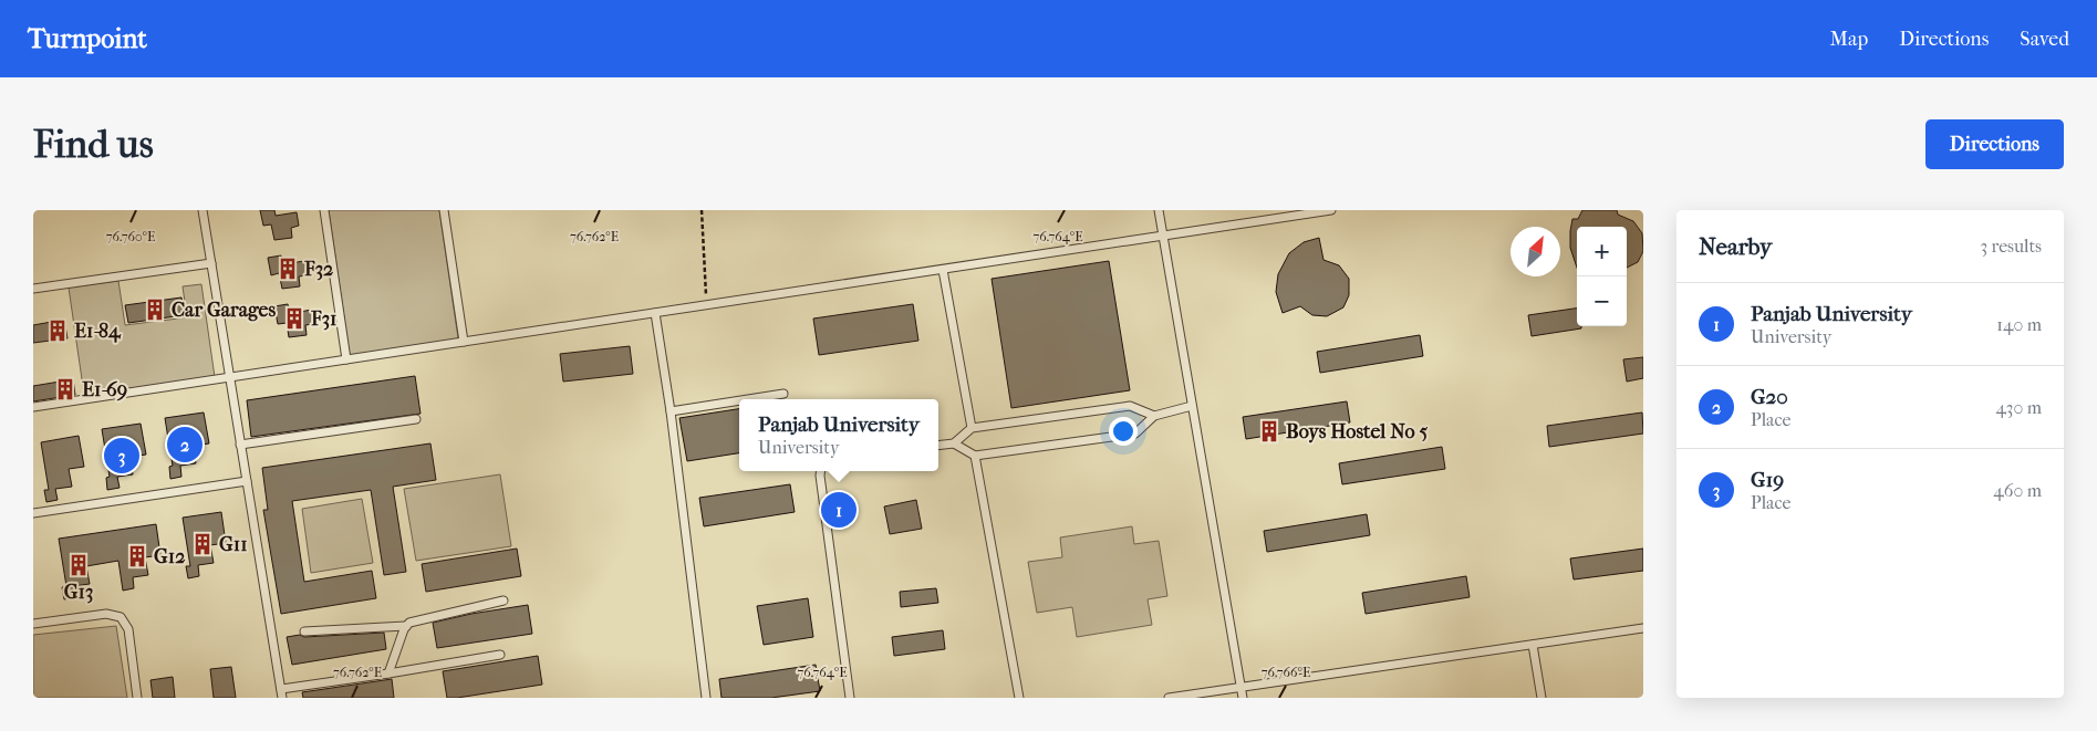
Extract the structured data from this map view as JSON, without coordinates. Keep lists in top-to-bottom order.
{
  "places": {
    "building": [
      "F32",
      "Car Garages",
      "F31",
      "E1-84",
      "E1-69",
      "Boys Hostel No 5",
      "G11",
      "G12",
      "G13"
    ]
  },
  "north": "top right",
  "page": {
    "header": "Turnpoint",
    "nav": ["Map", "Directions", "Saved"],
    "buttons": "Directions",
    "title": "Find us",
    "heading": ["Nearby", "3 results"],
    "map_buttons": ["+", "−"],
    "list": [
      {
        "mark": "1",
        "name": "Panjab University",
        "note": "University",
        "value": "140 m"
      },
      {
        "mark": "2",
        "name": "G20",
        "note": "Place",
        "value": "430 m"
      },
      {
        "mark": "3",
        "name": "G19",
        "note": "Place",
        "value": "460 m"
      }
    ],
    "popup": ["Panjab University", "University"],
    "pins": ["2", "3", "1"]
  },
  "coordinates": [
    "76.760°E",
    "76.762°E",
    "76.764°E",
    "76.766°E"
  ]
}
